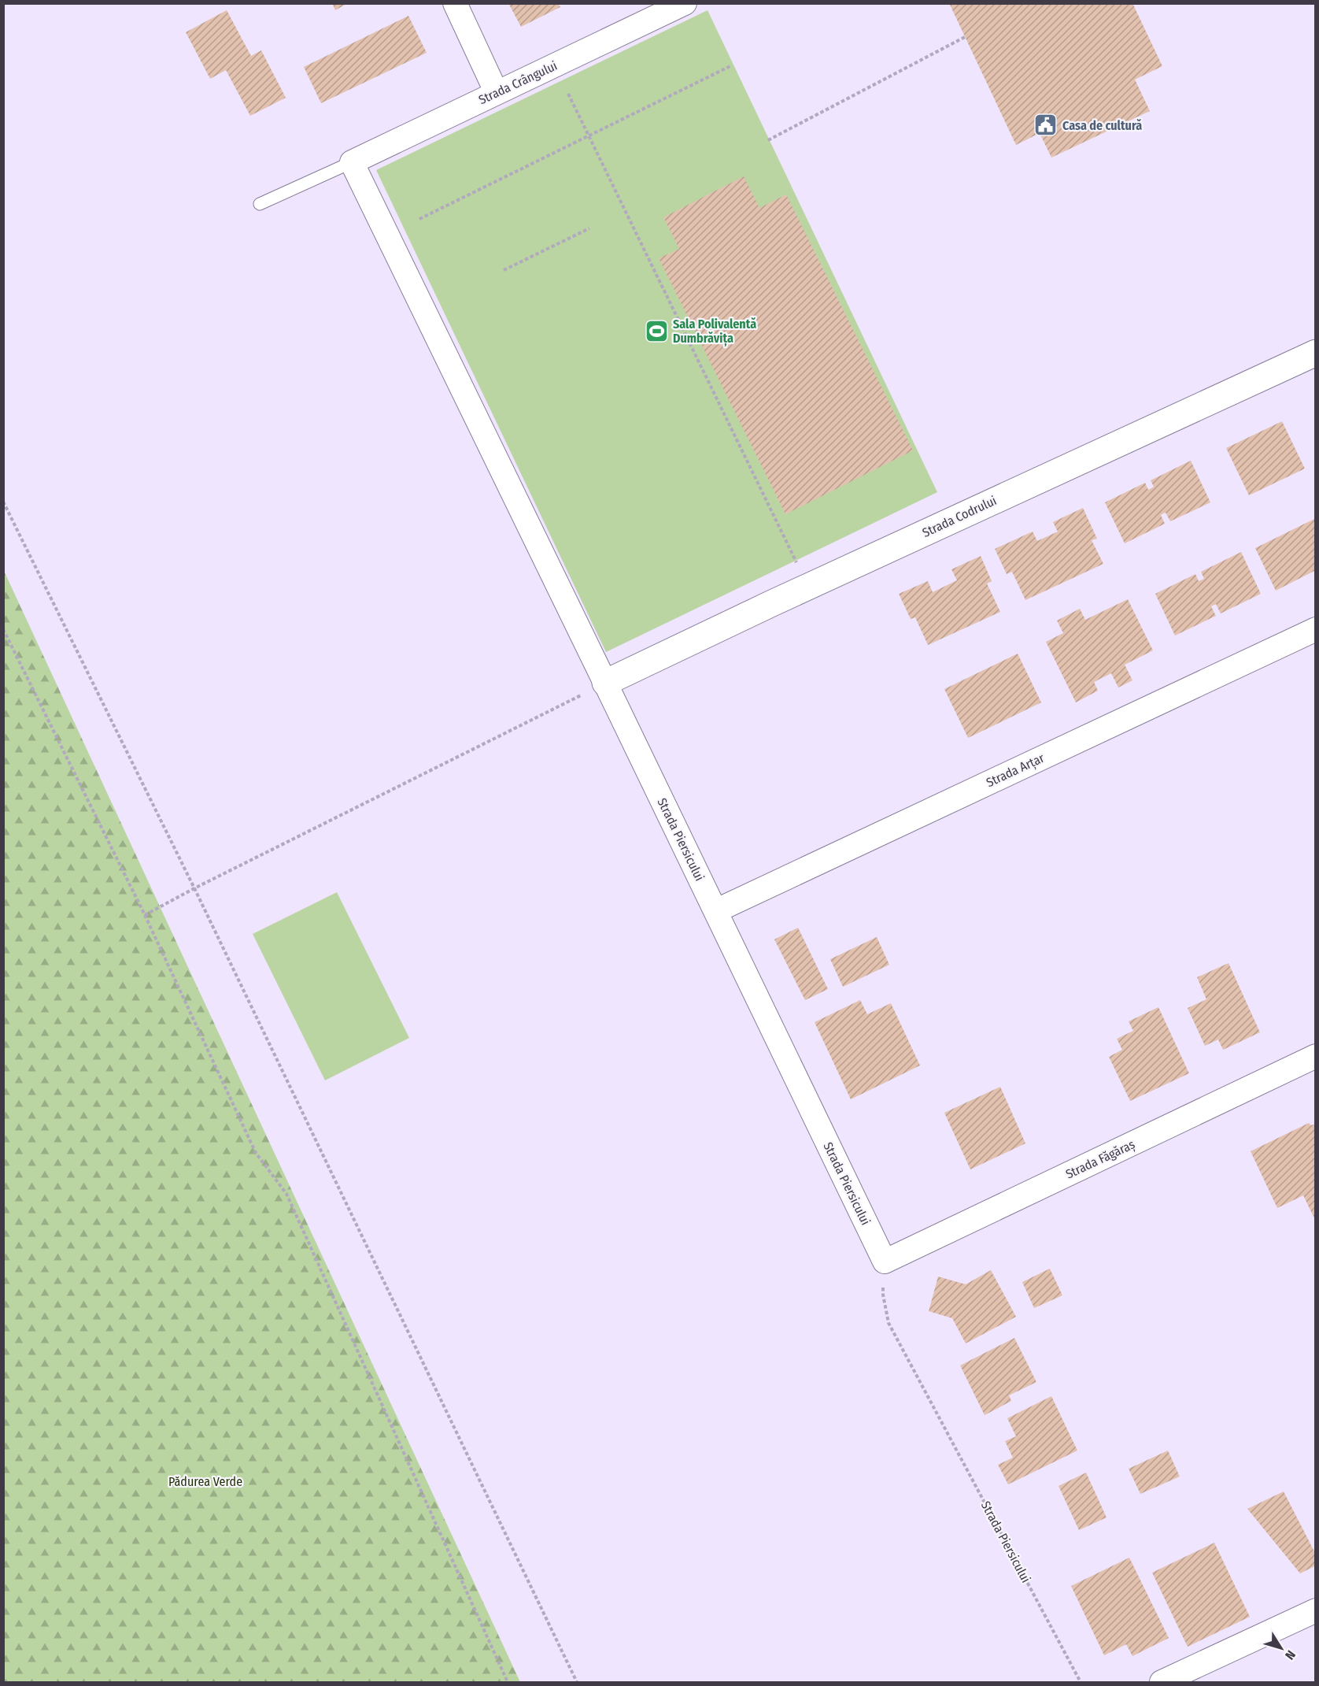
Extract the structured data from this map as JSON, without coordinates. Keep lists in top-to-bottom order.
{
  "streets": {
    "street": [
      "Strada Crângului",
      "Strada Codrului",
      "Strada Arțar",
      "Strada Piersicului",
      "Strada Făgăraș"
    ]
  },
  "crossings": [
    ["Strada Crângului", "Strada Piersicului"],
    ["Strada Codrului", "Strada Piersicului"],
    ["Strada Arțar", "Strada Piersicului"],
    ["Strada Piersicului", "Strada Făgăraș"]
  ],
  "parks": ["Pădurea Verde"],
  "places": {
    "public building": ["Casa de cultură"],
    "sports": ["Sala Polivalentă Dumbrăvița"]
  },
  "north": "bottom right"
}
